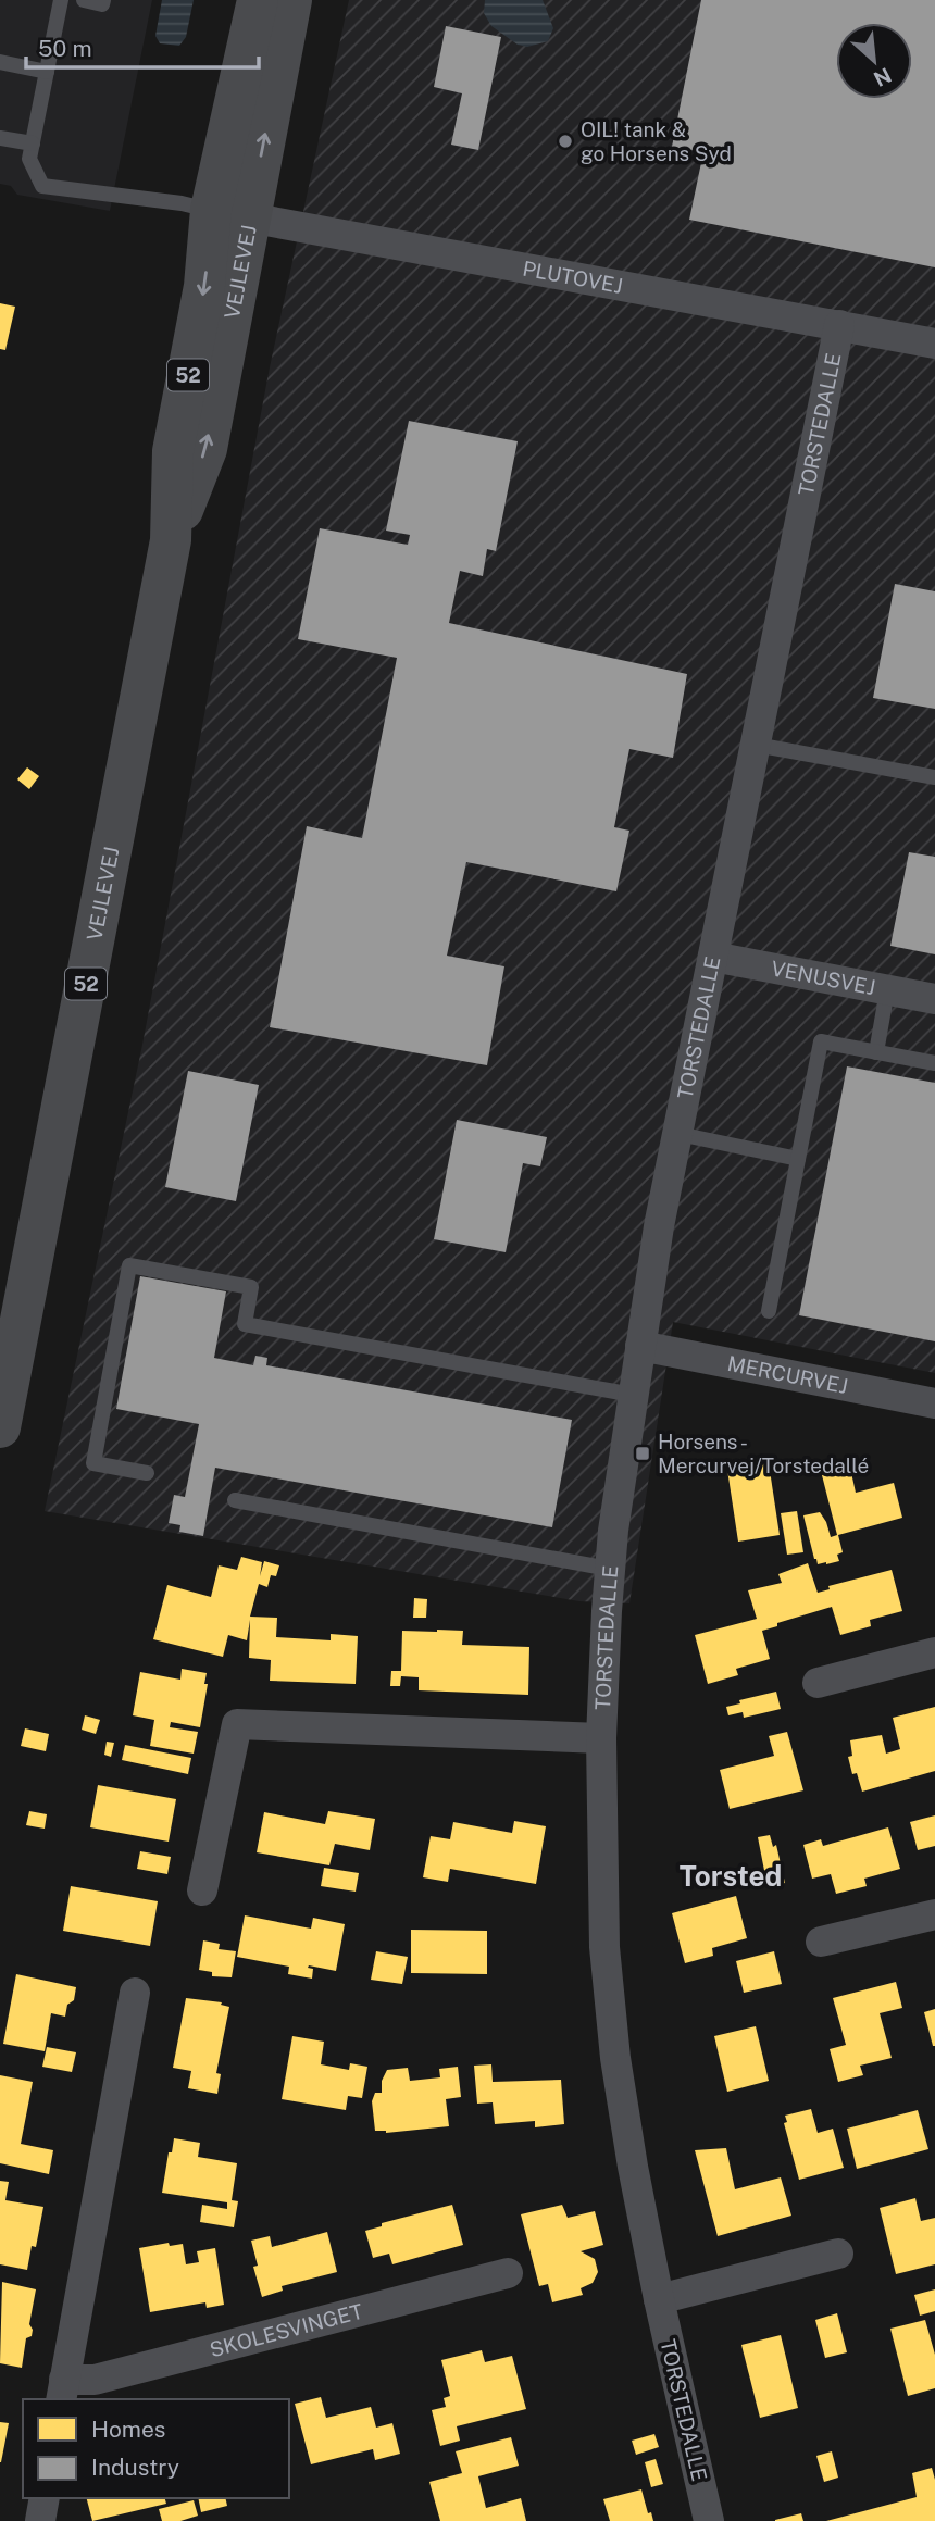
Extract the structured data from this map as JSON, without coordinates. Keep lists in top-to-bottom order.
{
  "streets": {
    "main road": ["VEJLEVEJ", "52"],
    "street": [
      "PLUTOVEJ",
      "TORSTEDALLE",
      "VENUSVEJ",
      "MERCURVEJ",
      "SKOLESVINGET"
    ]
  },
  "crossings": [
    ["VEJLEVEJ", "PLUTOVEJ"],
    ["PLUTOVEJ", "TORSTEDALLE"],
    ["TORSTEDALLE", "VENUSVEJ"],
    ["TORSTEDALLE", "MERCURVEJ"]
  ],
  "districts": ["Torsted"],
  "places": {
    "other": ["OIL! tank & go Horsens Syd"],
    "transit": ["Horsens - Mercurvej/Torstedallé"]
  },
  "legend": ["Homes", "Industry"],
  "scale_bar": "50 m",
  "north": "bottom right"
}
